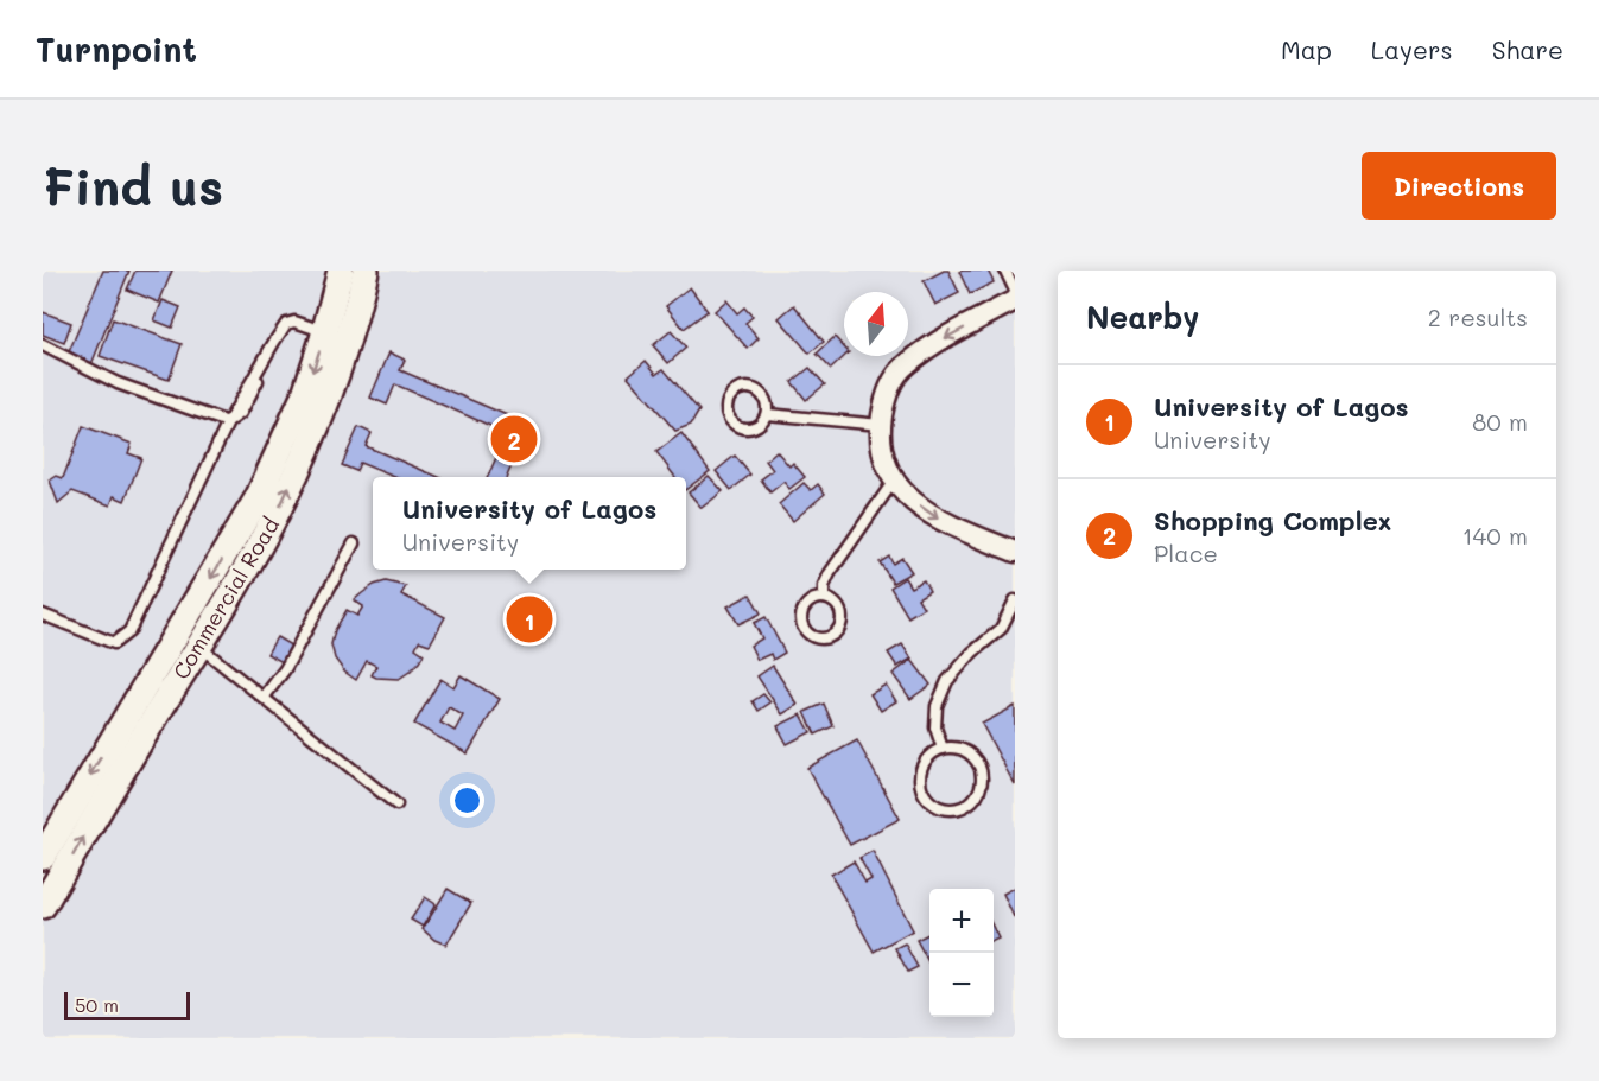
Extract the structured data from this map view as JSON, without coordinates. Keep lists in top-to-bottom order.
{
  "streets": {
    "street": ["Commercial Road"]
  },
  "scale_bar": "50 m",
  "north": "top",
  "page": {
    "header": "Turnpoint",
    "nav": ["Map", "Layers", "Share"],
    "buttons": "Directions",
    "title": "Find us",
    "heading": ["Nearby", "2 results"],
    "list": [
      {
        "mark": "1",
        "name": "University of Lagos",
        "note": "University",
        "value": "80 m"
      },
      {
        "mark": "2",
        "name": "Shopping Complex",
        "note": "Place",
        "value": "140 m"
      }
    ],
    "pins": ["2", "1"],
    "popup": ["University of Lagos", "University"],
    "map_buttons": ["+", "−"],
    "scale": "50 m"
  }
}
